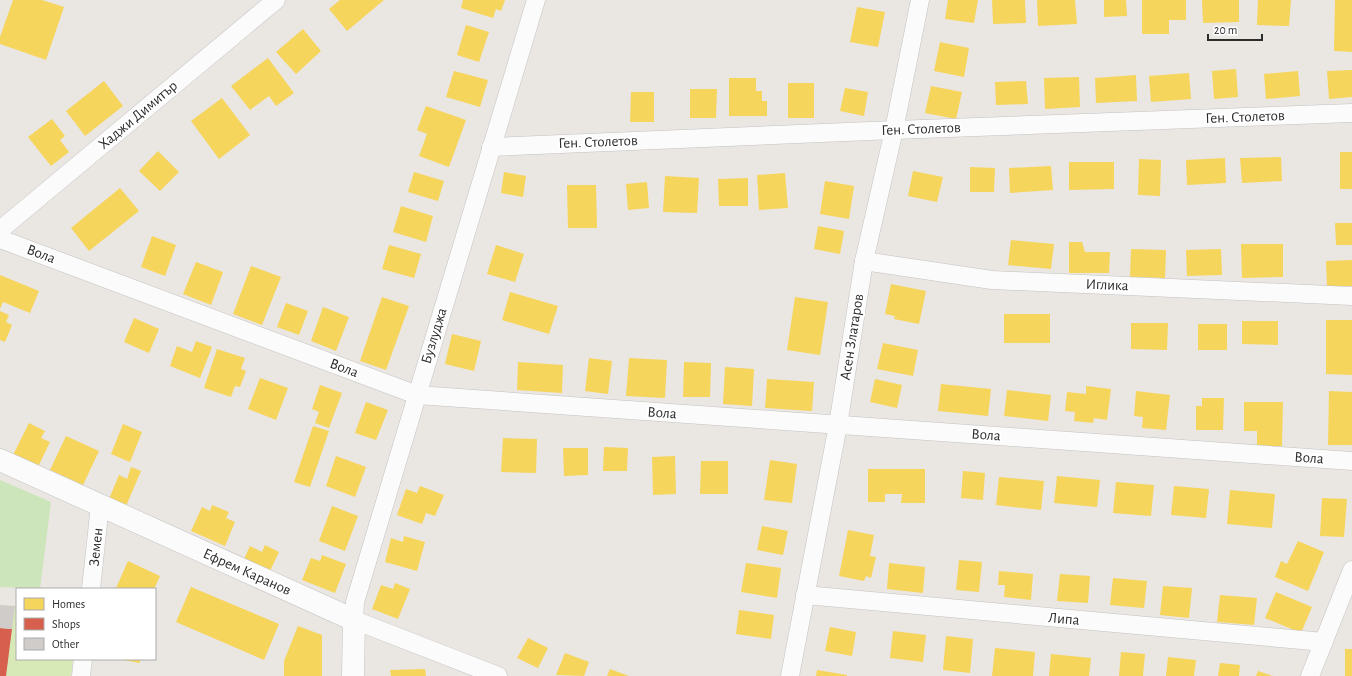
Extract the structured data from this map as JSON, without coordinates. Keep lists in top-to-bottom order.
{
  "streets": {
    "street": [
      "Хаджи Димитър",
      "Ген. Столетов",
      "Вола",
      "Иглика",
      "Бузлуджа",
      "Асен Златаров",
      "Земен",
      "Ефрем Каранов",
      "Липа"
    ]
  },
  "crossings": [
    ["Ген. Столетов", "Бузлуджа"],
    ["Ген. Столетов", "Асен Златаров"],
    ["Вола", "Бузлуджа"],
    ["Вола", "Асен Златаров"],
    ["Иглика", "Асен Златаров"],
    ["Бузлуджа", "Ефрем Каранов"],
    ["Асен Златаров", "Липа"],
    ["Земен", "Ефрем Каранов"]
  ],
  "legend": ["Homes", "Shops", "Other"],
  "scale_bar": "20 m"
}
